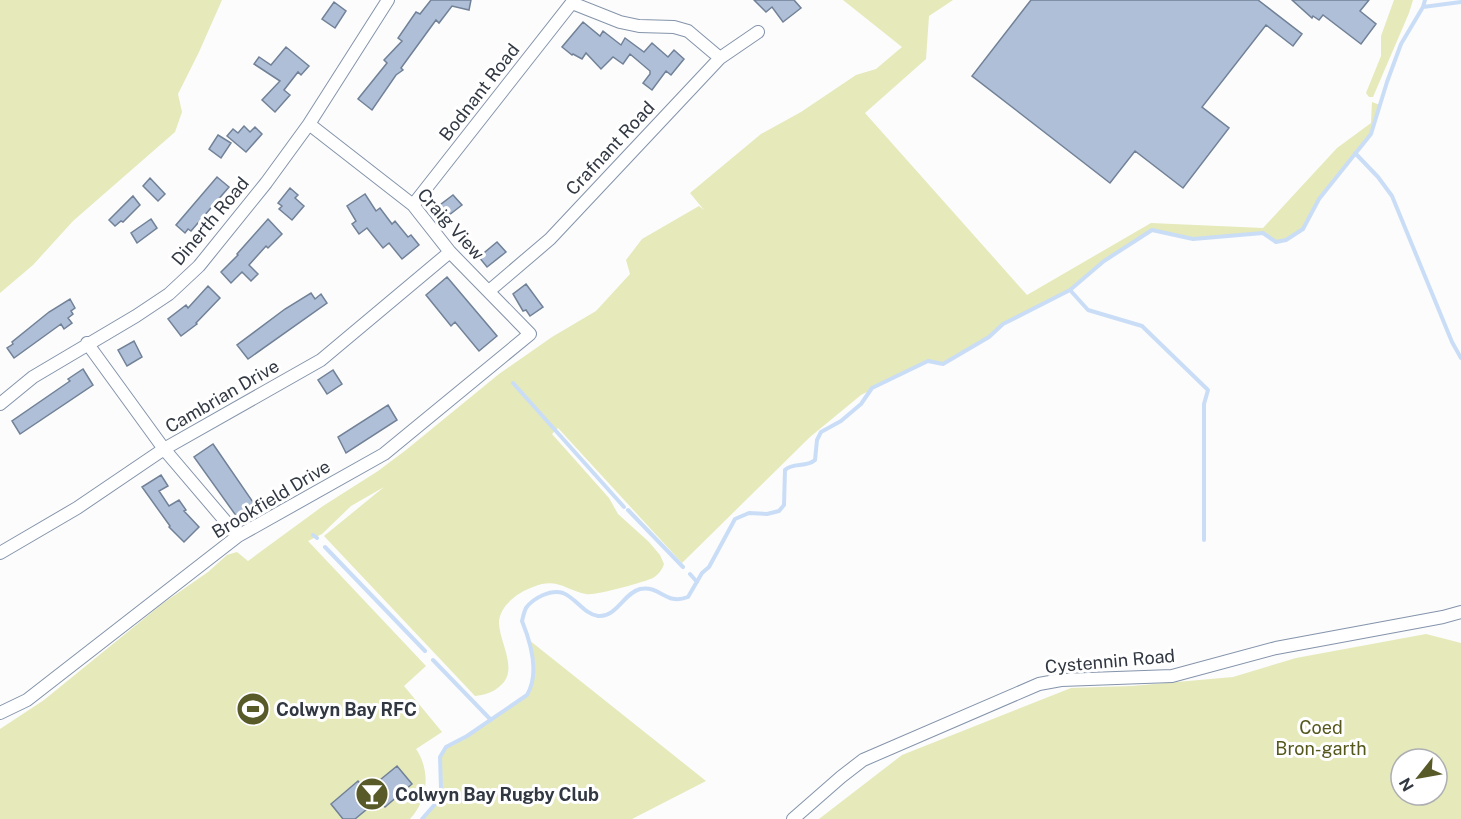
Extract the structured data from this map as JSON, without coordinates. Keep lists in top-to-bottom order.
{
  "streets": {
    "street": [
      "Bodnant Road",
      "Crafnant Road",
      "Dinerth Road",
      "Craig View",
      "Cambrian Drive",
      "Brookfield Drive",
      "Cystennin Road"
    ]
  },
  "crossings": [
    ["Bodnant Road", "Craig View"],
    ["Crafnant Road", "Craig View"],
    ["Dinerth Road", "Craig View"],
    ["Craig View", "Cambrian Drive"],
    ["Craig View", "Brookfield Drive"]
  ],
  "parks": ["Coed Bron-garth"],
  "places": {
    "sports": ["Colwyn Bay RFC"],
    "bar": ["Colwyn Bay Rugby Club"]
  },
  "north": "bottom left"
}
